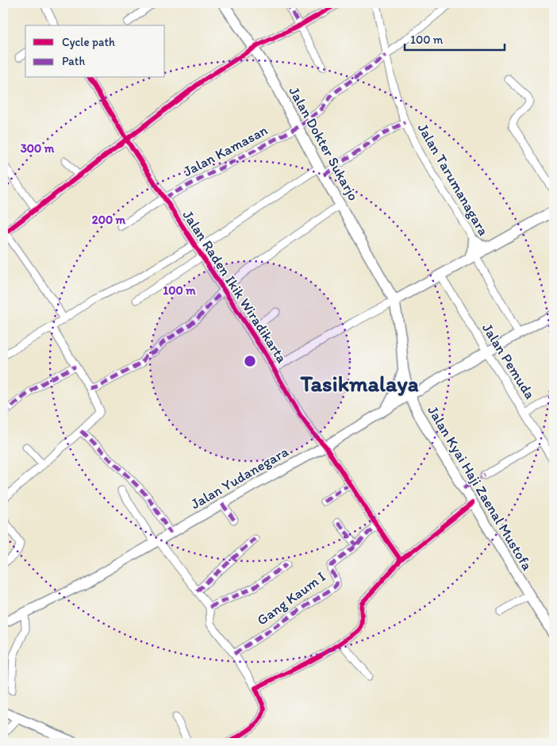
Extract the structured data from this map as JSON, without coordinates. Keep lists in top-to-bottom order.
{
  "streets": {
    "main road": ["Jalan Dokter Sukarjo", "Jalan Yudanegara", "Jalan Kyai Haji Zaenal Mustofa"],
    "street": [
      "Jalan Kamasan",
      "Jalan Tarumanagara",
      "Jalan Raden Ikik Wiradikarta",
      "Jalan Pemuda",
      "Gang Kaum I"
    ]
  },
  "crossings": [
    ["Jalan Dokter Sukarjo", "Jalan Kamasan"],
    ["Jalan Dokter Sukarjo", "Jalan Kyai Haji Zaenal Mustofa"],
    ["Jalan Kamasan", "Jalan Tarumanagara"],
    ["Jalan Kamasan", "Jalan Raden Ikik Wiradikarta"],
    ["Jalan Raden Ikik Wiradikarta", "Jalan Yudanegara"],
    ["Jalan Pemuda", "Jalan Yudanegara"],
    ["Jalan Yudanegara", "Jalan Kyai Haji Zaenal Mustofa"]
  ],
  "districts": ["Tasikmalaya"],
  "legend": ["Cycle path", "Path"],
  "scale_bar": "100 m",
  "rings": ["300 m", "200 m", "100 m"]
}
